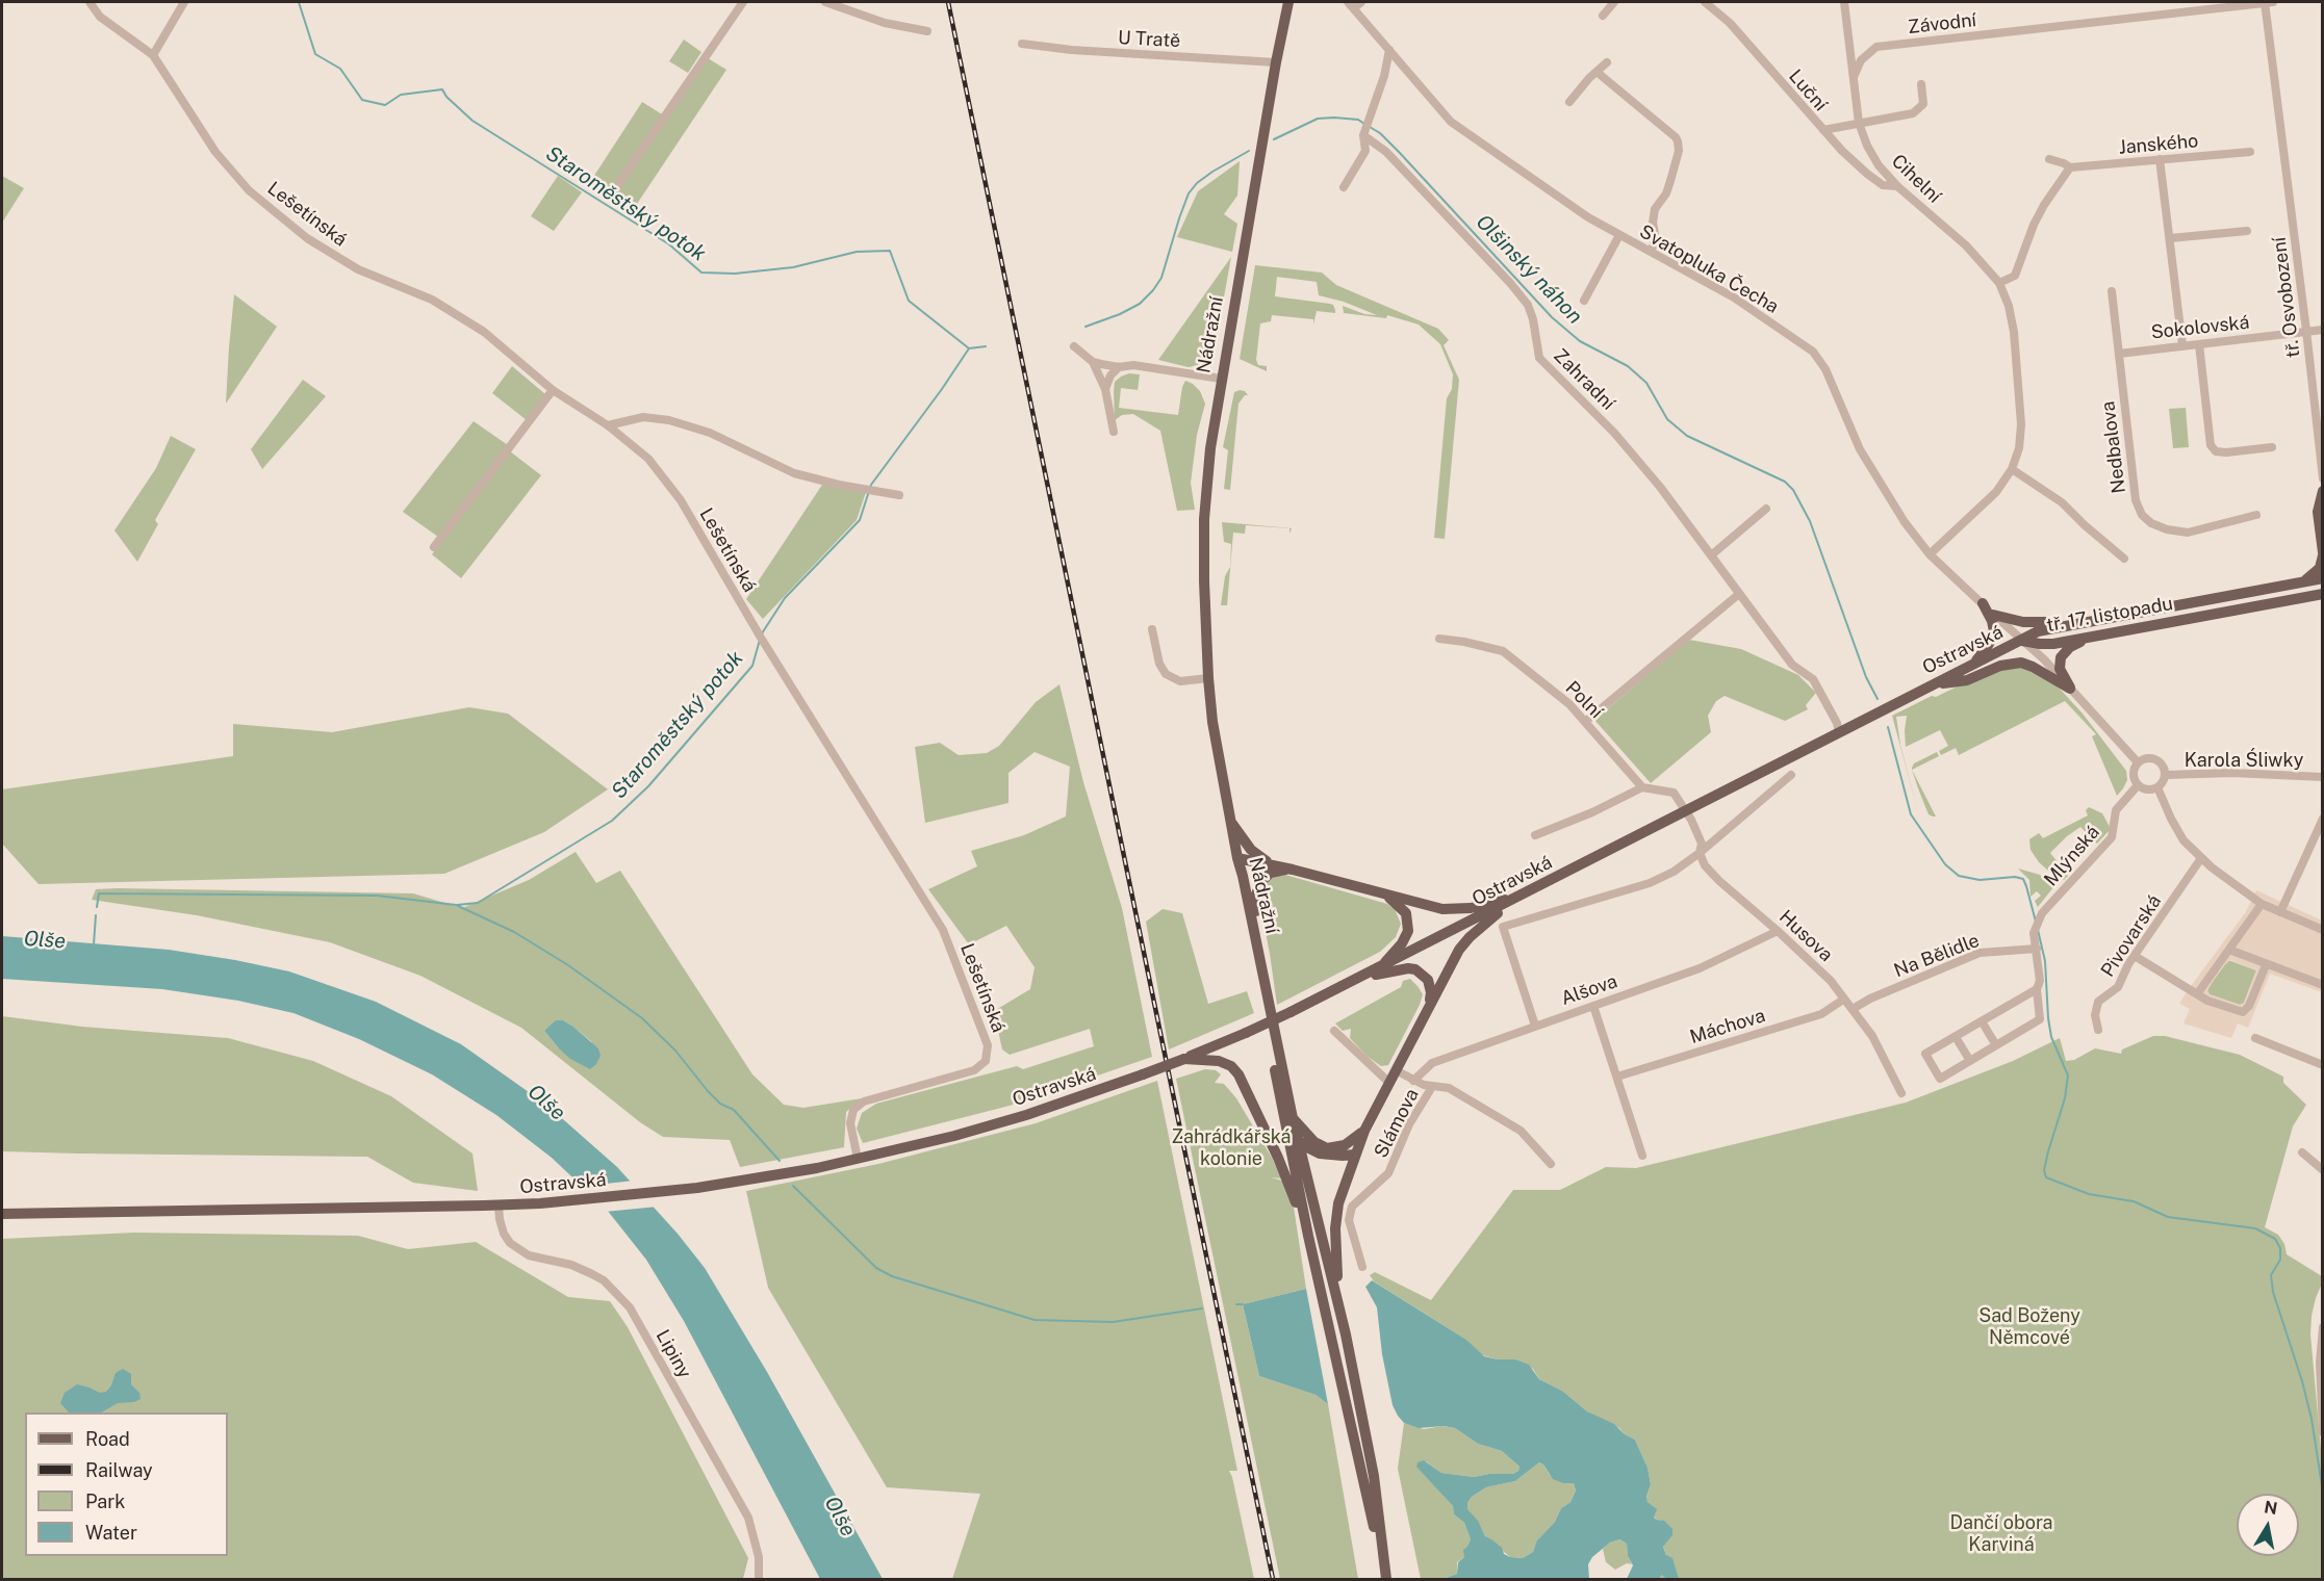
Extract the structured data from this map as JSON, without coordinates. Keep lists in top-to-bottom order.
{
  "streets": {
    "main road": ["Nádražní", "tř. 17. listopadu", "Ostravská"],
    "street": [
      "Závodní",
      "U Tratě",
      "Luční",
      "Janského",
      "Cihelní",
      "Lešetínská",
      "Svatopluka Čecha",
      "tř. Osvobození",
      "Sokolovská",
      "Zahradní",
      "Nedbalova",
      "Polní",
      "Karola Śliwky",
      "Mlýnská",
      "Husova",
      "Pivovarská",
      "Na Bělidle",
      "Alšova",
      "Máchova",
      "Slámova",
      "Lipiny"
    ]
  },
  "crossings": [
    ["Závodní", "Cihelní"],
    ["Závodní", "tř. Osvobození"],
    ["U Tratě", "Nádražní"],
    ["Luční", "Cihelní"],
    ["Cihelní", "Svatopluka Čecha"],
    ["Lešetínská", "Ostravská"],
    ["Svatopluka Čecha", "tř. 17. listopadu"],
    ["Svatopluka Čecha", "Ostravská"],
    ["tř. Osvobození", "Sokolovská"],
    ["Sokolovská", "Nedbalova"],
    ["Zahradní", "Ostravská"],
    ["tř. 17. listopadu", "Ostravská"],
    ["Ostravská", "Husova"],
    ["Ostravská", "Alšova"],
    ["Ostravská", "Lipiny"],
    ["Karola Śliwky", "Mlýnská"],
    ["Mlýnská", "Na Bělidle"],
    ["Husova", "Na Bělidle"],
    ["Husova", "Alšova"],
    ["Husova", "Máchova"],
    ["Alšova", "Slámova"]
  ],
  "water": ["Staroměstský potok", "Olšinský náhon", "Olše"],
  "parks": ["Zahrádkářská kolonie", "Sad Boženy Němcové", "Dančí obora Karviná"],
  "legend": [
    "Road",
    "Railway",
    "Park",
    "Water"
  ],
  "north": "top"
}
